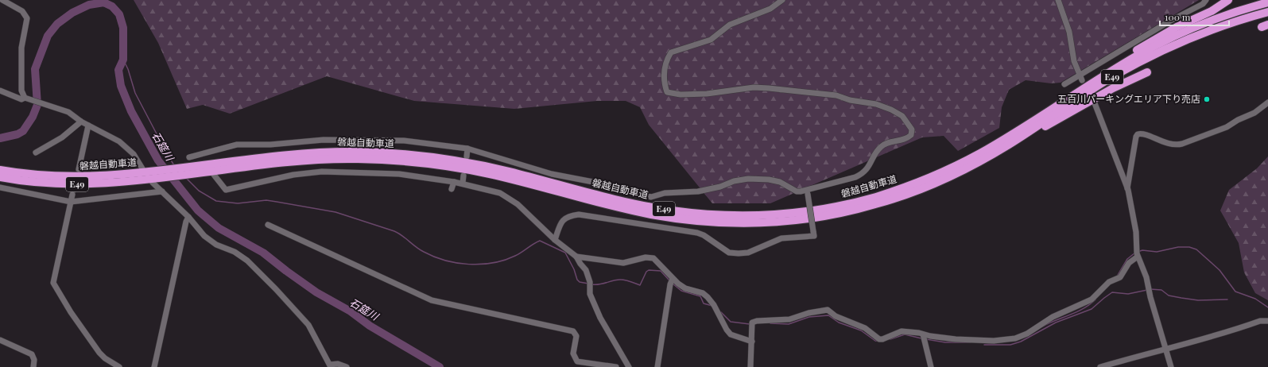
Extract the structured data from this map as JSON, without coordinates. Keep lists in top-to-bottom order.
{
  "streets": {
    "highway": ["E49", "磐越自動車道"]
  },
  "water": ["石筵川"],
  "places": ["五百川パーキングエリア下り売店"],
  "scale_bar": "100 m"
}
